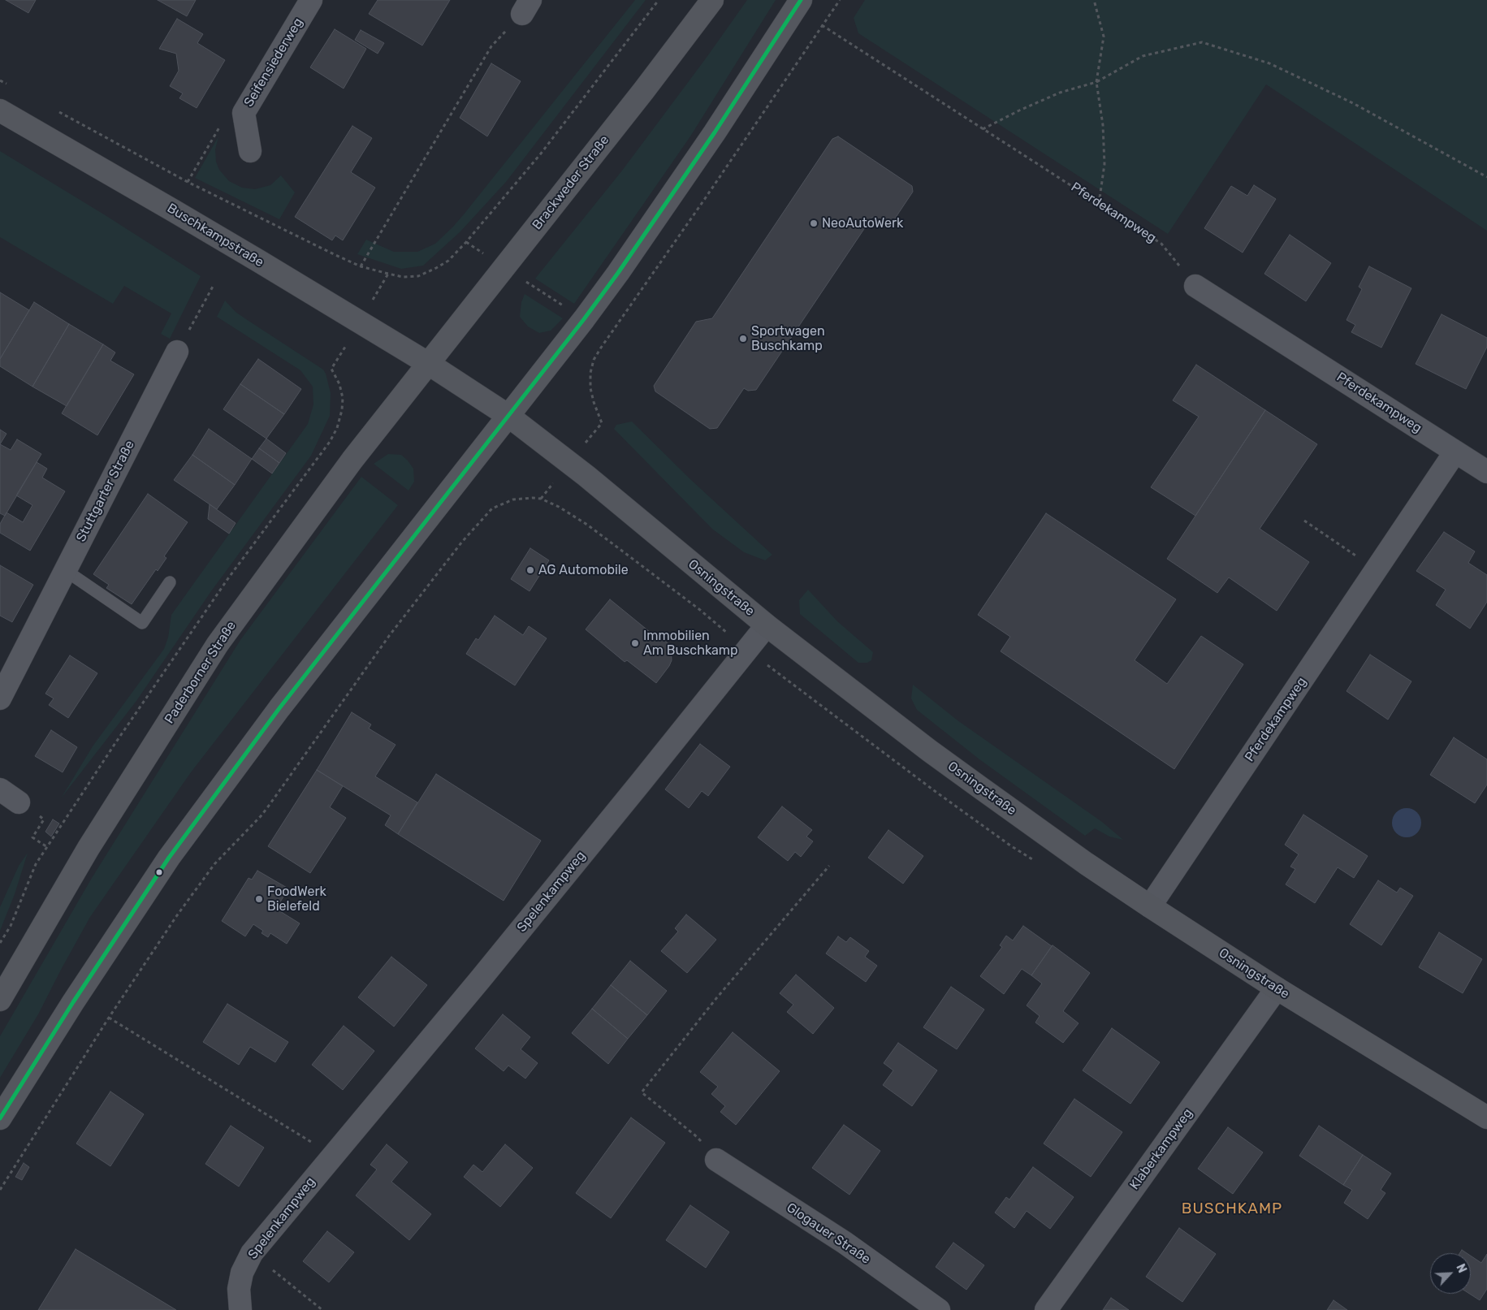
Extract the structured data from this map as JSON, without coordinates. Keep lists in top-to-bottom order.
{
  "streets": {
    "main road": [
      "Brackweder Straße",
      "Buschkampstraße",
      "Osningstraße",
      "Paderborner Straße"
    ],
    "street": [
      "Seifensiederweg",
      "Pferdekampweg",
      "Stuttgarter Straße",
      "Spelenkampweg",
      "Klaberkampweg",
      "Glogauer Straße"
    ]
  },
  "crossings": [
    ["Brackweder Straße", "Buschkampstraße"],
    ["Brackweder Straße", "Paderborner Straße"],
    ["Pferdekampweg", "Osningstraße"],
    ["Buschkampstraße", "Osningstraße"],
    ["Buschkampstraße", "Paderborner Straße"],
    ["Osningstraße", "Spelenkampweg"],
    ["Osningstraße", "Klaberkampweg"]
  ],
  "districts": ["BUSCHKAMP"],
  "places": [
    "NeoAutoWerk",
    "Sportwagen Buschkamp",
    "AG Automobile",
    "Immobilien Am Buschkamp",
    "FoodWerk Bielefeld"
  ],
  "north": "top right"
}
